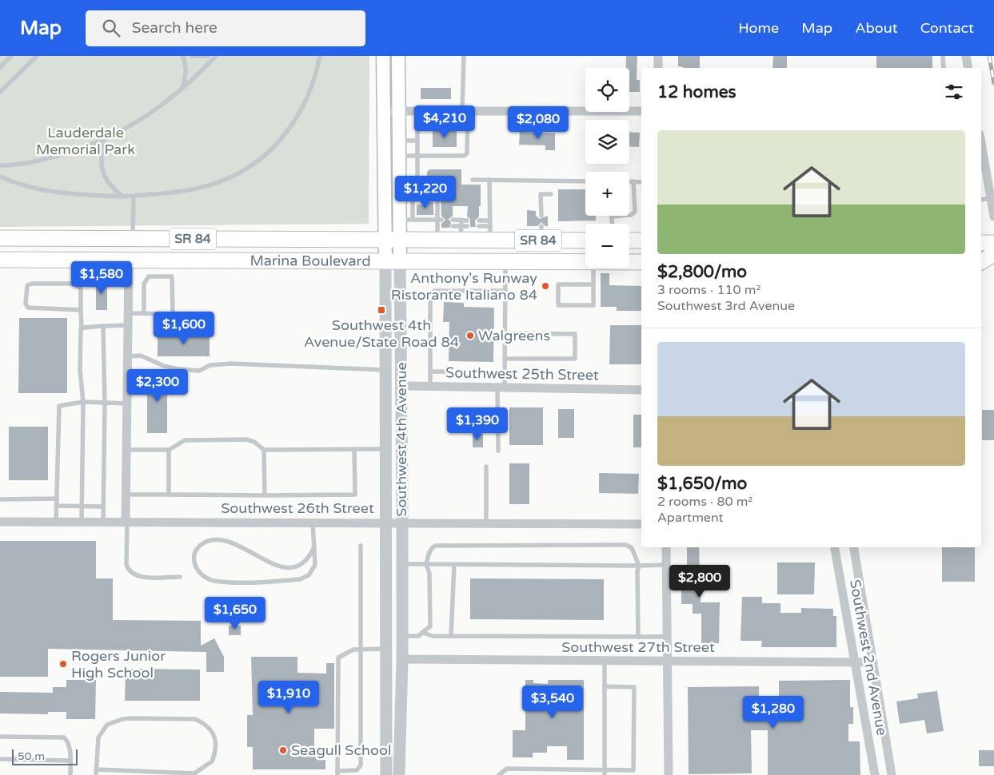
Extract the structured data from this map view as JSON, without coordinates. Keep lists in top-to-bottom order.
{
  "streets": {
    "main road": ["SR 84", "Marina Boulevard", "Southwest 4th Avenue"],
    "street": [
      "Southwest 25th Street",
      "Southwest 26th Street",
      "Southwest 27th Street",
      "Southwest 2nd Avenue"
    ]
  },
  "crossings": [
    ["Marina Boulevard", "Southwest 4th Avenue"],
    ["Southwest 25th Street", "Southwest 4th Avenue"],
    ["Southwest 4th Avenue", "Southwest 26th Street"],
    ["Southwest 4th Avenue", "Southwest 27th Street"],
    ["Southwest 27th Street", "Southwest 2nd Avenue"]
  ],
  "parks": ["Lauderdale Memorial Park"],
  "places": {
    "other": [
      "Anthony's Runway Ristorante Italiano 84",
      "Walgreens",
      "Rogers Junior High School",
      "Seagull School"
    ],
    "transit": ["Southwest 4th Avenue/State Road 84"]
  },
  "scale_bar": "50 m",
  "page": {
    "header": "Map",
    "search": "Search here",
    "nav": [
      "Home",
      "Map",
      "About",
      "Contact"
    ],
    "map_buttons": ["+", "−"],
    "heading": "12 homes",
    "price": [
      "$4,210",
      "$2,080",
      "$1,220",
      "$1,580",
      "$1,600",
      "$2,300",
      "$1,390",
      "$2,800",
      "$1,650",
      "$1,910",
      "$3,540",
      "$1,280"
    ],
    "list": [
      {
        "name": "$2,800/mo",
        "note": "3 rooms · 110 m² · Southwest 3rd Avenue"
      },
      {
        "name": "$1,650/mo",
        "note": "2 rooms · 80 m² · Apartment"
      }
    ],
    "scale": "50 m"
  }
}
